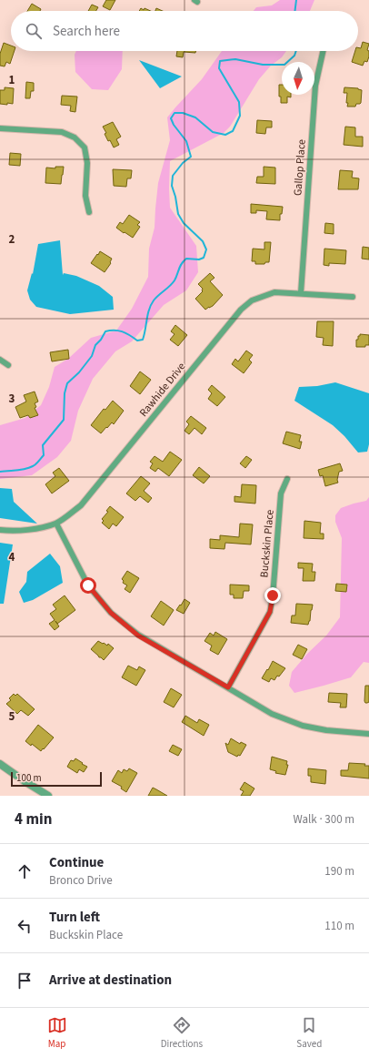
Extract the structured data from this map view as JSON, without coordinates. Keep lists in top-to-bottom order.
{
  "streets": {
    "street": ["Gallop Place", "Rawhide Drive", "Buckskin Place"]
  },
  "crossings": [
    ["Gallop Place", "Rawhide Drive"]
  ],
  "scale_bar": "100 m",
  "north": "bottom",
  "page": {
    "search": "Search here",
    "scale": "100 m",
    "heading": ["4 min", "Walk · 300 m"],
    "list": [
      ["Continue", "Bronco Drive", "190 m"],
      ["Turn left", "Buckskin Place", "110 m"],
      "Arrive at destination"
    ],
    "nav": ["Map", "Directions", "Saved"]
  },
  "grid": {
    "rows": [
      "1",
      "2",
      "3",
      "4",
      "5"
    ]
  }
}
